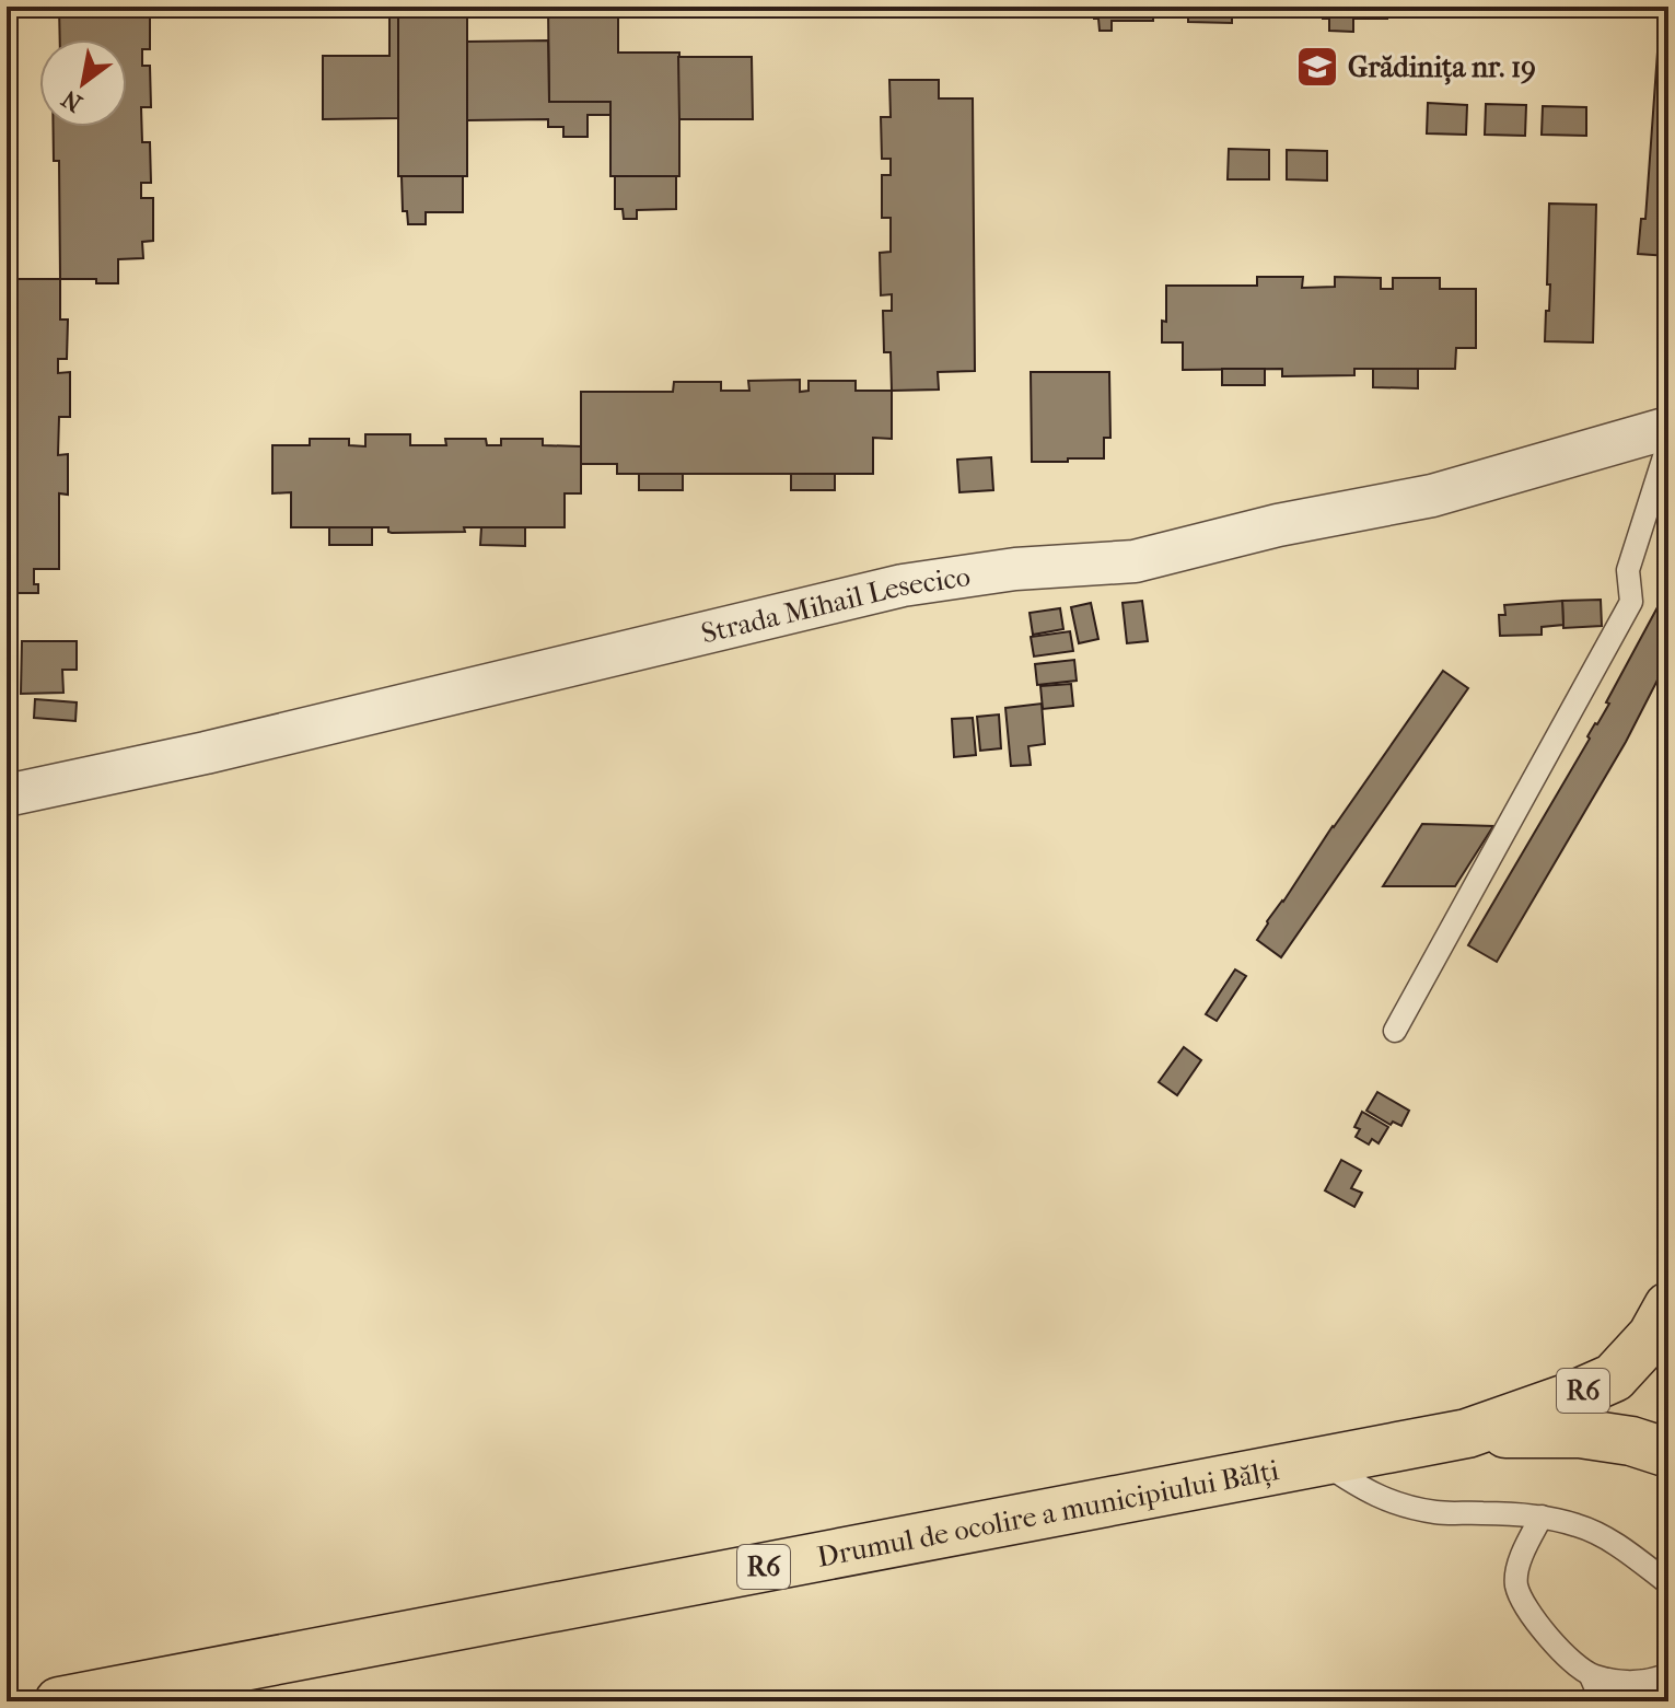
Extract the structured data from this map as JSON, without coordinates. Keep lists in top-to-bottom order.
{
  "streets": {
    "highway": ["R6", "Drumul de ocolire a municipiului Bălți"],
    "street": ["Strada Mihail Lesecico"]
  },
  "places": {
    "school or university": ["Grădinița nr. 19"]
  },
  "north": "bottom left"
}
